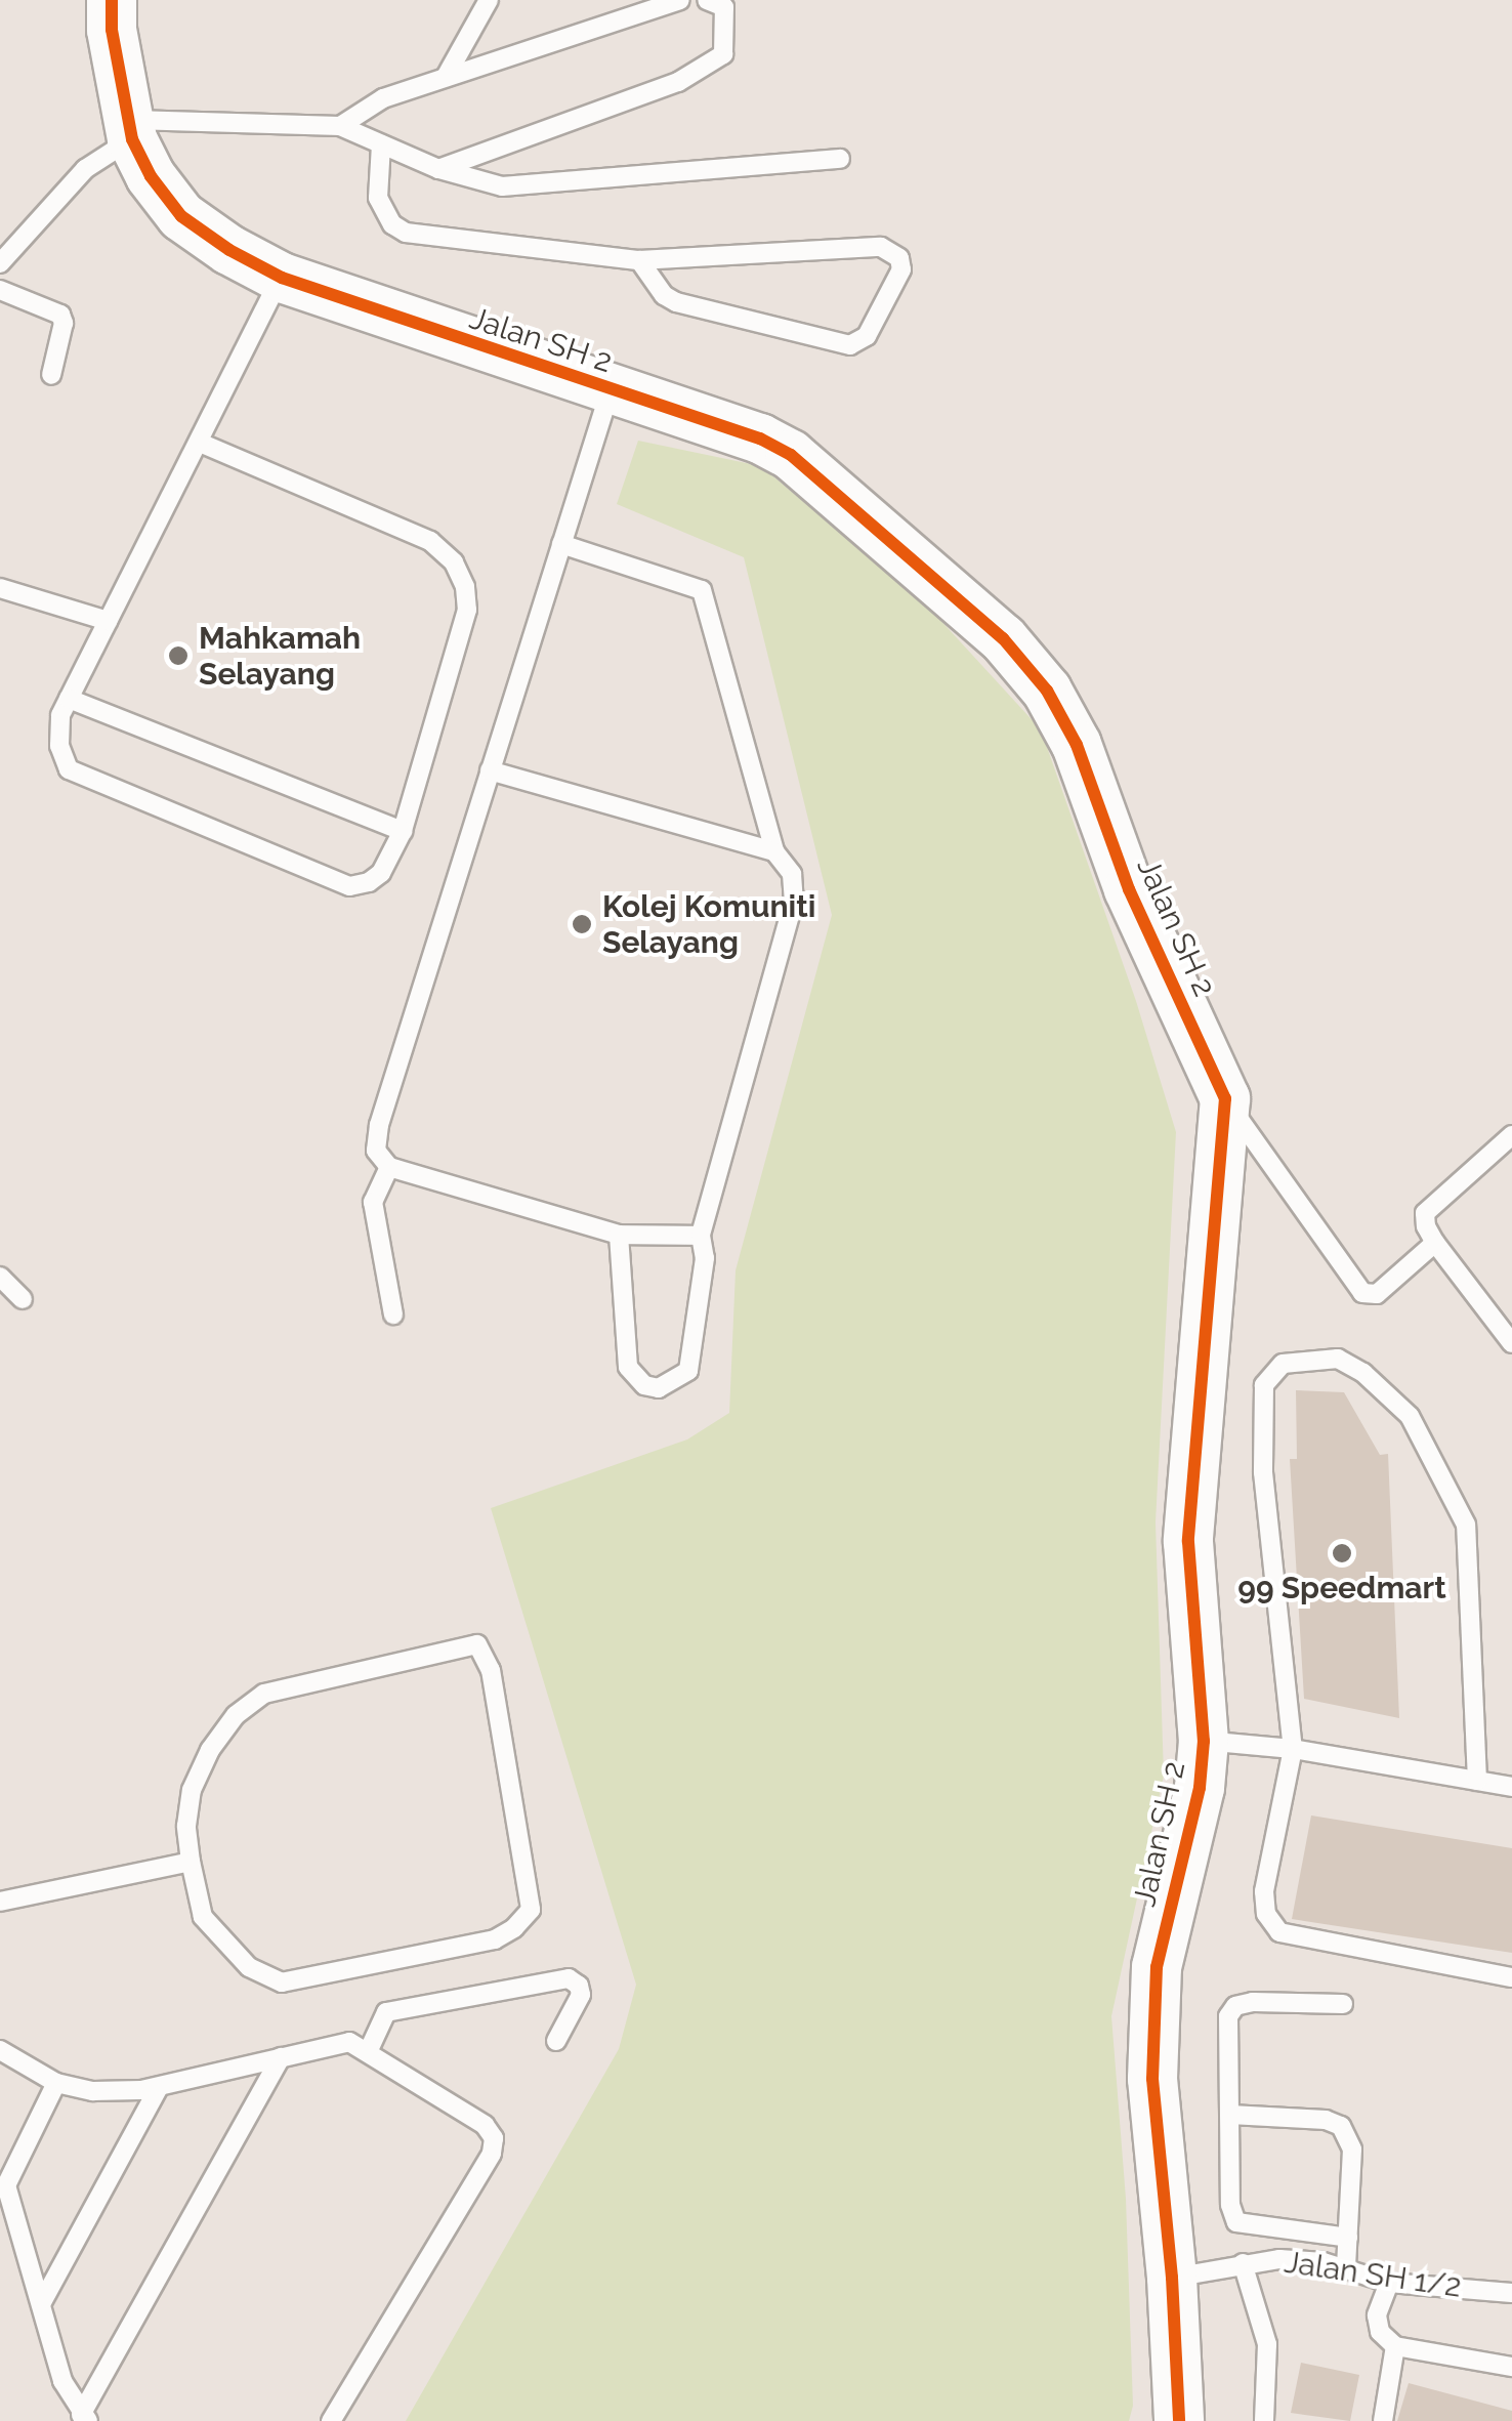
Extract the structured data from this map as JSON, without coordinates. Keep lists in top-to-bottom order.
{
  "streets": {
    "street": ["Jalan SH 2"],
    "lane": ["Jalan SH 1/2"]
  },
  "crossings": [
    ["Jalan SH 2", "Jalan SH 1/2"]
  ],
  "places": ["Mahkamah Selayang", "Kolej Komuniti Selayang", "99 Speedmart"]
}
